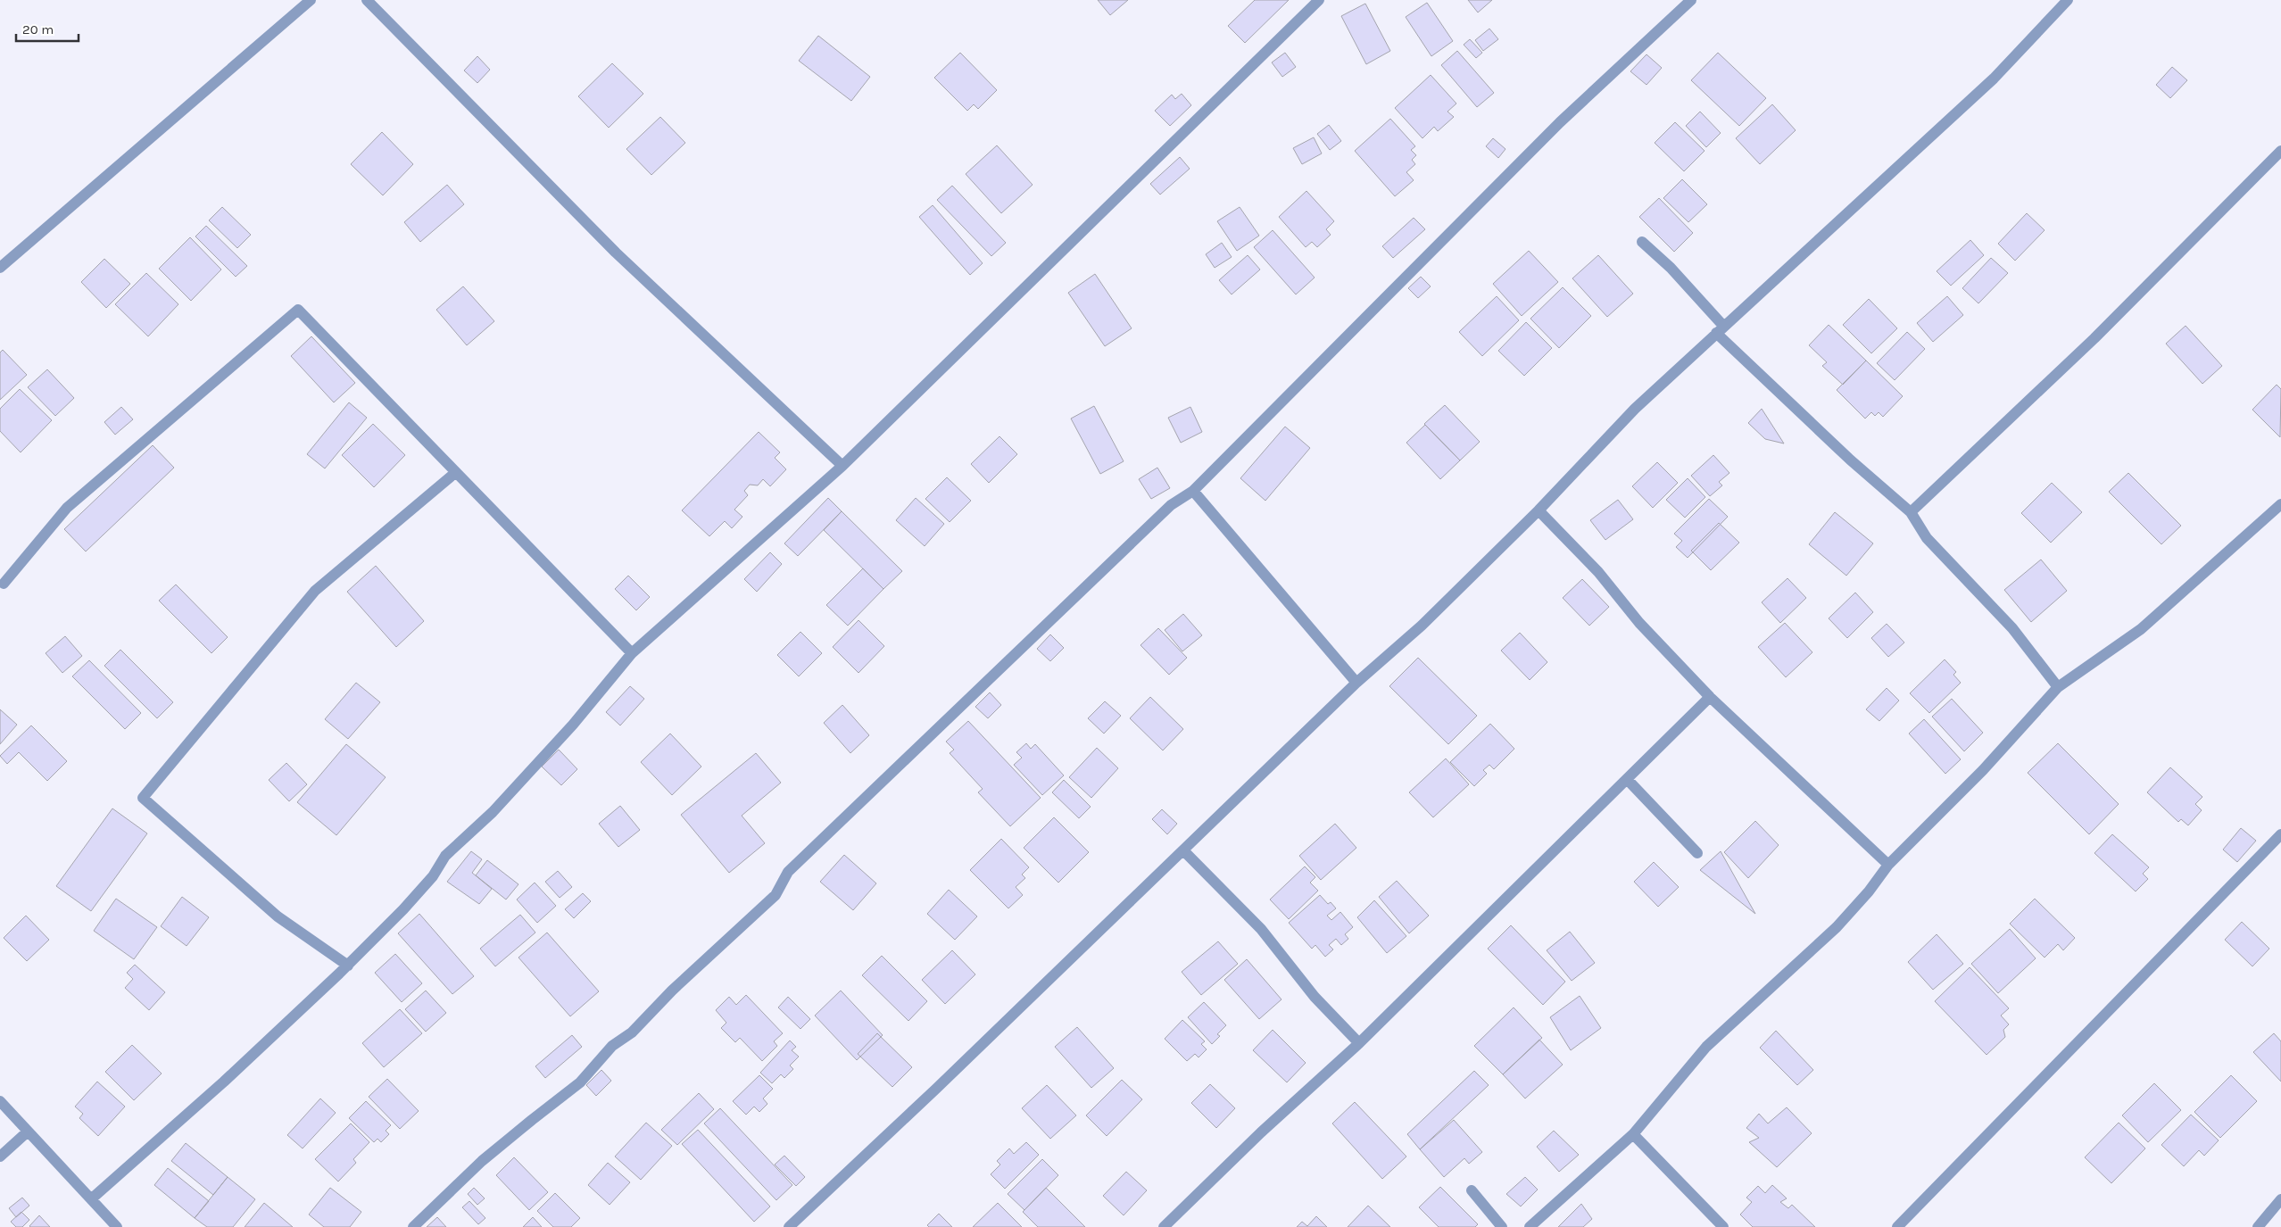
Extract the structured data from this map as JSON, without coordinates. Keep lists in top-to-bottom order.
{
  "scale_bar": "20 m"
}
